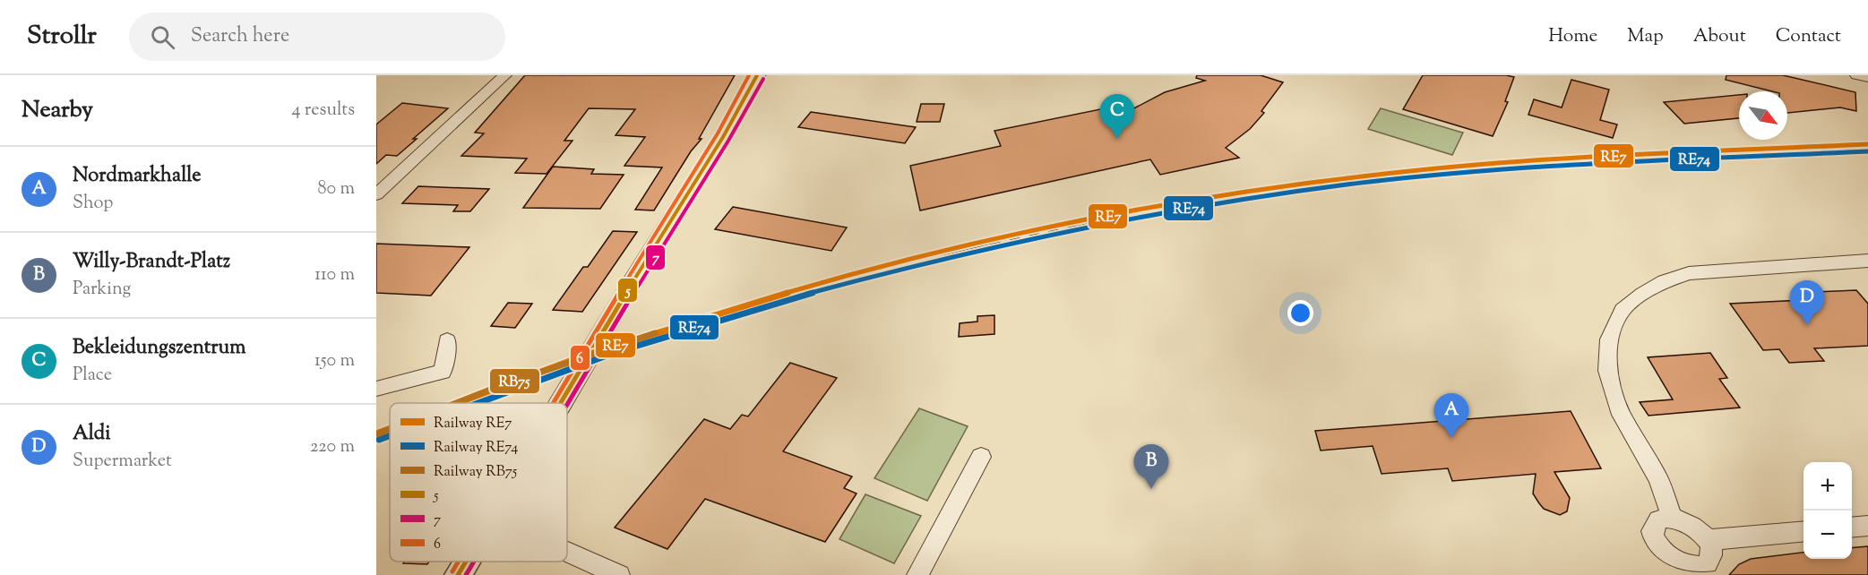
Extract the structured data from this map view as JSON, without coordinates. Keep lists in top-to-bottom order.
{
  "lines": [
    "transit line 5",
    "transit line 6",
    "transit line 7",
    "rail line RE7",
    "rail line RE74",
    "rail line RB75"
  ],
  "legend": [
    "Railway RE7",
    "Railway RE74",
    "Railway RB75",
    "5",
    "7",
    "6"
  ],
  "north": "bottom right",
  "page": {
    "header": "Strollr",
    "search": "Search here",
    "nav": [
      "Home",
      "Map",
      "About",
      "Contact"
    ],
    "heading": ["Nearby", "4 results"],
    "pins": [
      "C",
      "D",
      "A",
      "B"
    ],
    "list": [
      {
        "mark": "A",
        "name": "Nordmarkhalle",
        "note": "Shop",
        "value": "80 m"
      },
      {
        "mark": "B",
        "name": "Willy-Brandt-Platz",
        "note": "Parking",
        "value": "110 m"
      },
      {
        "mark": "C",
        "name": "Bekleidungszentrum",
        "note": "Place",
        "value": "150 m"
      },
      {
        "mark": "D",
        "name": "Aldi",
        "note": "Supermarket",
        "value": "220 m"
      }
    ],
    "map_buttons": ["+", "−"]
  }
}
